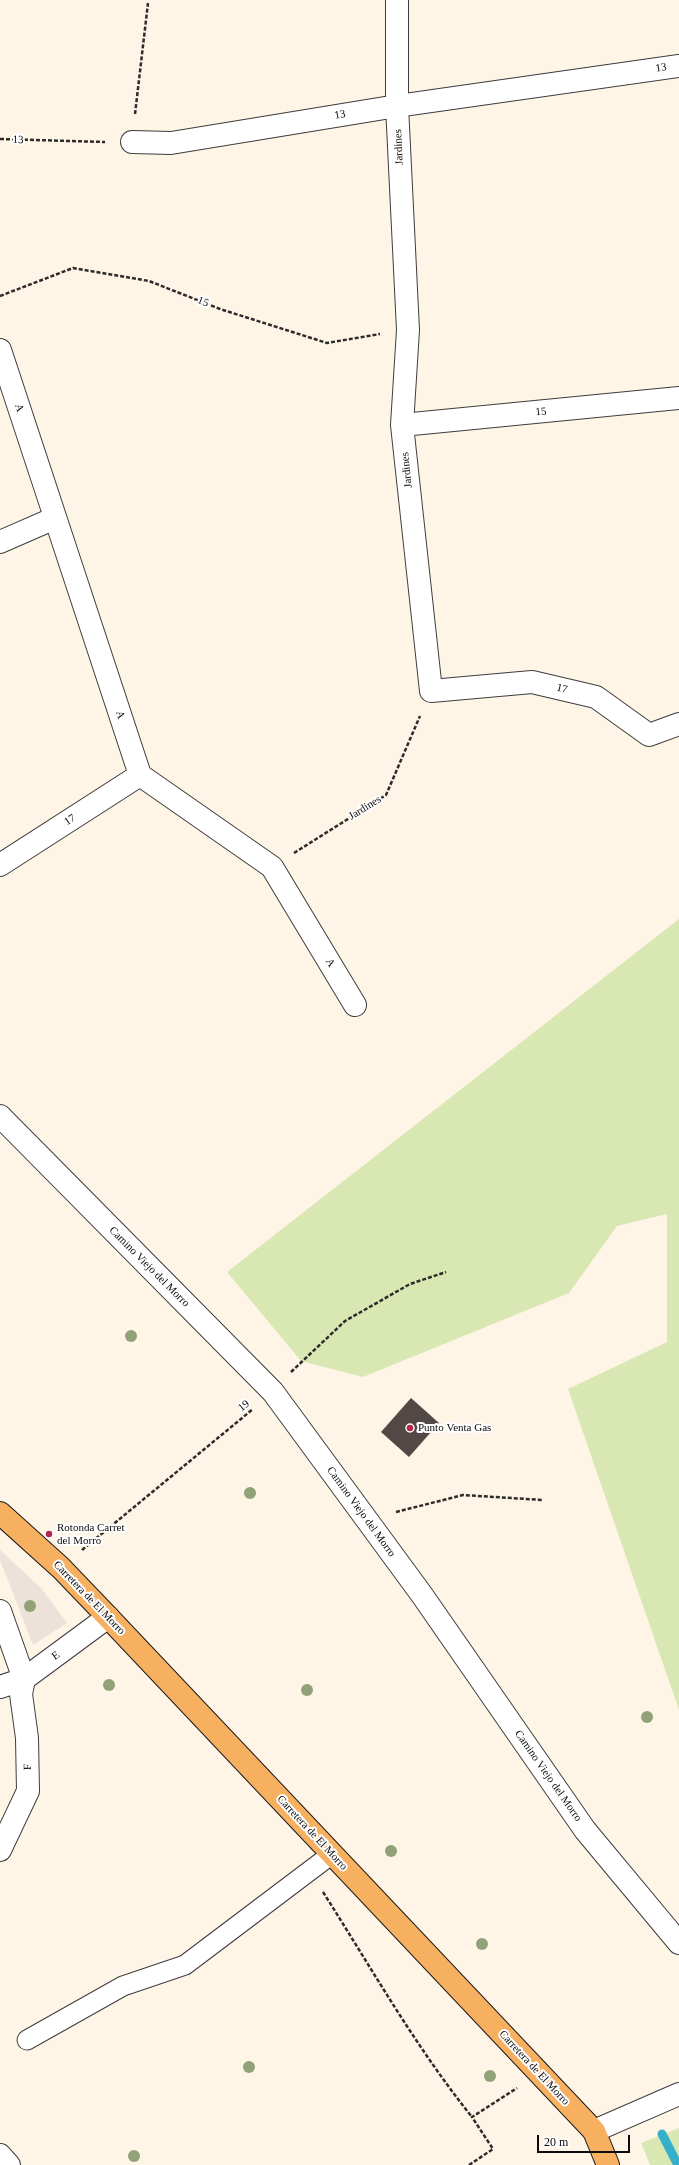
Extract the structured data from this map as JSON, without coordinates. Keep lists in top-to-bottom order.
{
  "streets": {
    "main road": ["Carretera de El Morro"],
    "street": [
      "13",
      "Jardines",
      "15",
      "A",
      "17",
      "Camino Viejo del Morro",
      "E",
      "F"
    ],
    "path": ["19"]
  },
  "crossings": [
    ["13", "Jardines"],
    ["Jardines", "15"],
    ["Jardines", "A"],
    ["Jardines", "17"],
    ["A", "17"],
    ["Camino Viejo del Morro", "19"],
    ["19", "Carretera de El Morro"],
    ["Carretera de El Morro", "E"],
    ["E", "F"]
  ],
  "places": ["Punto Venta Gas", "Rotonda Carret del Morro"],
  "scale_bar": "20 m"
}
